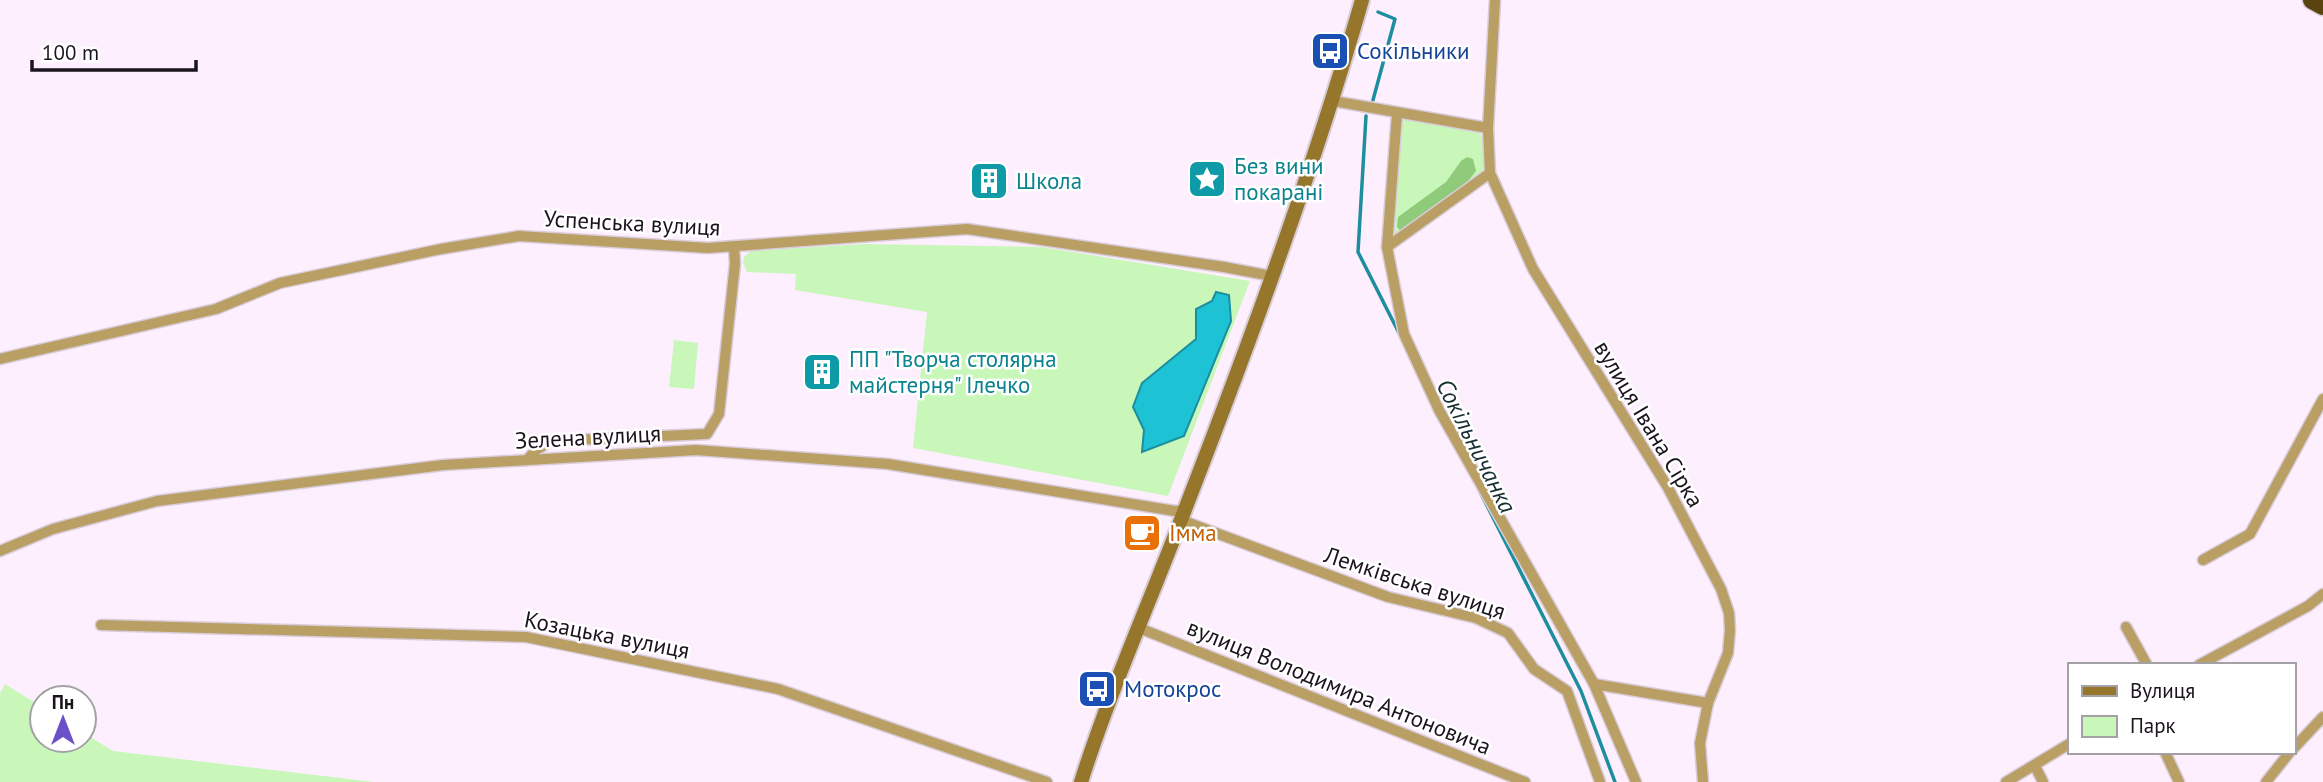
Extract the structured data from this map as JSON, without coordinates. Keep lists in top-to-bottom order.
{
  "streets": {
    "street": [
      "Успенська вулиця",
      "вулиця Івана Сірка",
      "Зелена вулиця",
      "Лемківська вулиця",
      "Козацька вулиця",
      "вулиця Володимира Антоновича"
    ]
  },
  "crossings": [
    ["Зелена вулиця", "Лемківська вулиця"]
  ],
  "water": ["Сокільничанка"],
  "places": {
    "bus stop": ["Сокільники", "Мотокрос"],
    "place": ["Без вини покарані"],
    "building": ["Школа", "ПП \"Творча столярна майстерня\" Ілечко"],
    "cafe": ["Імма"]
  },
  "legend": ["Вулиця", "Парк"],
  "scale_bar": "100 m",
  "north": "top"
}
